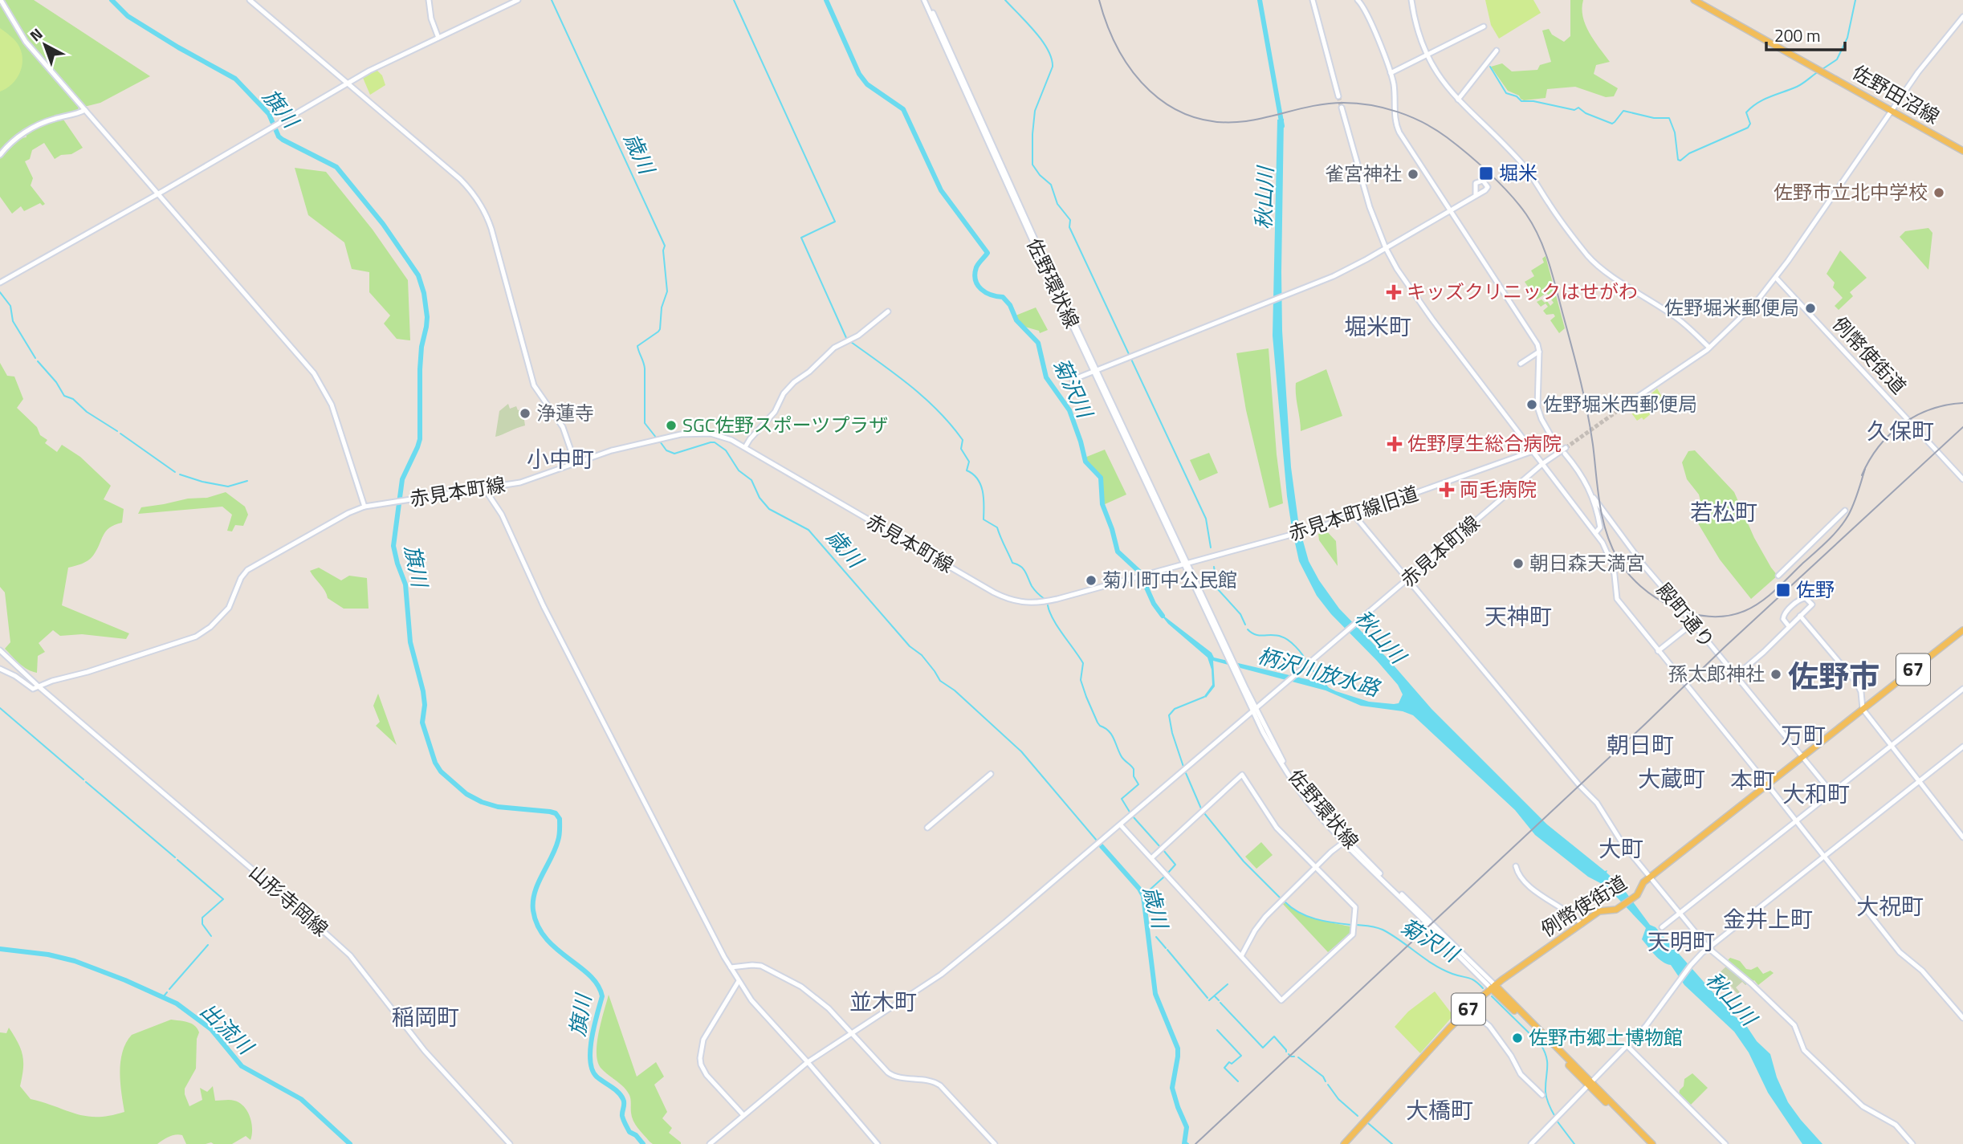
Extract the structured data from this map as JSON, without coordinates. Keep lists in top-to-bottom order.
{
  "streets": {
    "main road": ["佐野田沼線", "例幣使街道", "67"],
    "street": [
      "佐野環状線",
      "赤見本町線",
      "赤見本町線旧道",
      "殿町通り",
      "山形寺岡線"
    ]
  },
  "crossings": [
    ["佐野環状線", "例幣使街道"],
    ["佐野環状線", "赤見本町線"],
    ["佐野環状線", "赤見本町線旧道"],
    ["例幣使街道", "殿町通り"],
    ["赤見本町線", "赤見本町線旧道"],
    ["赤見本町線", "殿町通り"],
    ["赤見本町線", "山形寺岡線"]
  ],
  "districts": [
    "堀米町",
    "久保町",
    "小中町",
    "若松町",
    "天神町",
    "佐野市",
    "万町",
    "朝日町",
    "大蔵町",
    "本町",
    "大和町",
    "大町",
    "大祝町",
    "金井上町",
    "天明町",
    "並木町",
    "稲岡町",
    "大橋町"
  ],
  "water": [
    "旗川",
    "歳川",
    "秋山川",
    "菊沢川",
    "柄沢川放水路",
    "出流川"
  ],
  "places": {
    "transit": ["堀米", "佐野"],
    "other": [
      "雀宮神社",
      "佐野市立北中学校",
      "佐野堀米郵便局",
      "佐野堀米西郵便局",
      "浄蓮寺",
      "SGC佐野スポーツプラザ",
      "朝日森天満宮",
      "菊川町中公民館",
      "孫太郎神社",
      "佐野市郷土博物館"
    ],
    "health": ["キッズクリニックはせがわ", "佐野厚生総合病院", "両毛病院"]
  },
  "scale_bar": "200 m",
  "north": "top left"
}
